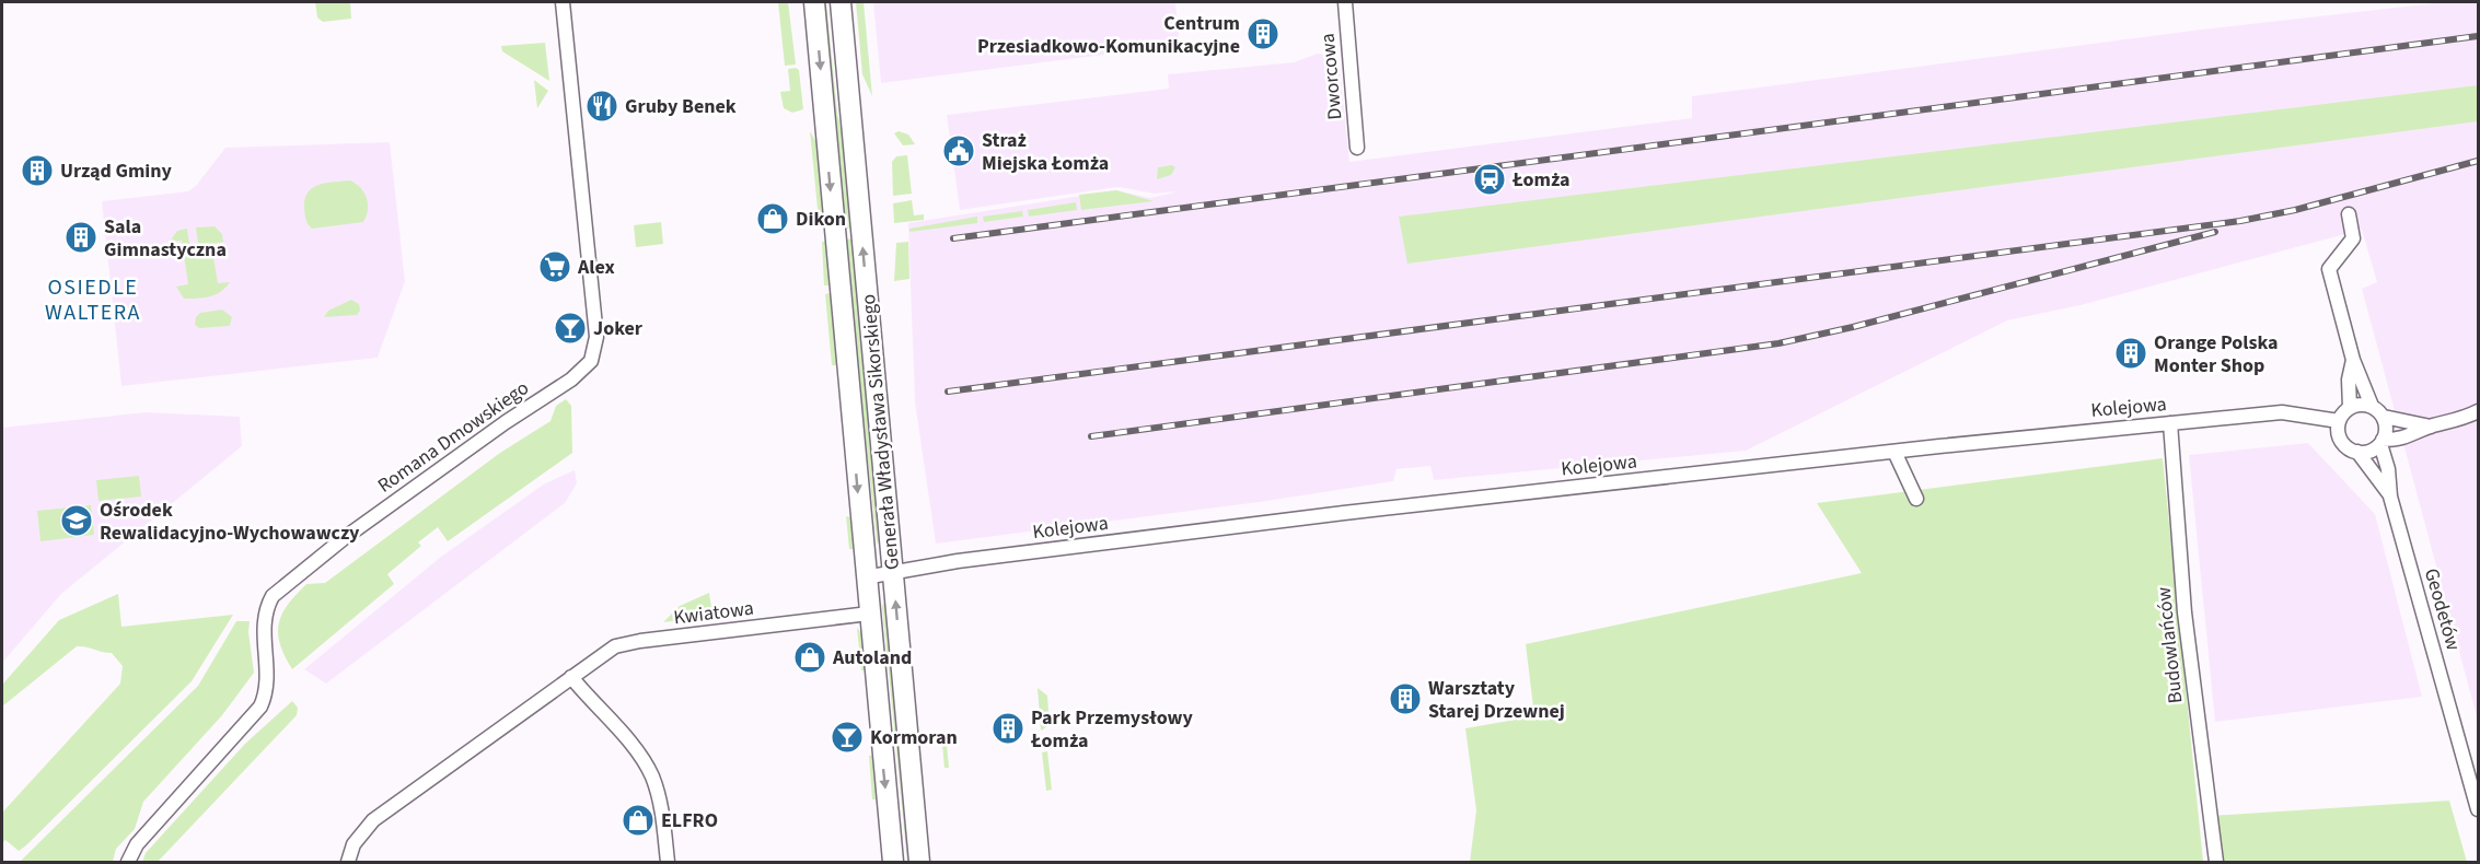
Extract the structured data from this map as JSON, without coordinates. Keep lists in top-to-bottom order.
{
  "streets": {
    "main road": ["Generała Władysława Sikorskiego"],
    "street": [
      "Dworcowa",
      "Kolejowa",
      "Romana Dmowskiego",
      "Geodetów",
      "Kwiatowa",
      "Budowlańców"
    ]
  },
  "crossings": [
    ["Kolejowa", "Generała Władysława Sikorskiego"],
    ["Kolejowa", "Budowlańców"],
    ["Generała Władysława Sikorskiego", "Kwiatowa"]
  ],
  "districts": ["OSIEDLE WALTERA"],
  "places": {
    "building": [
      "Centrum Przesiadkowo-Komunikacyjne",
      "Urząd Gminy",
      "Sala Gimnastyczna",
      "Orange Polska Monter Shop",
      "Warsztaty Starej Drzewnej",
      "Park Przemysłowy Łomża"
    ],
    "restaurant": ["Gruby Benek"],
    "public building": ["Straż Miejska Łomża"],
    "station": ["Łomża"],
    "shop": ["Dikon", "Autoland", "ELFRO"],
    "supermarket": ["Alex"],
    "bar": ["Joker", "Kormoran"],
    "school or university": ["Ośrodek Rewalidacyjno-Wychowawczy"]
  }
}
